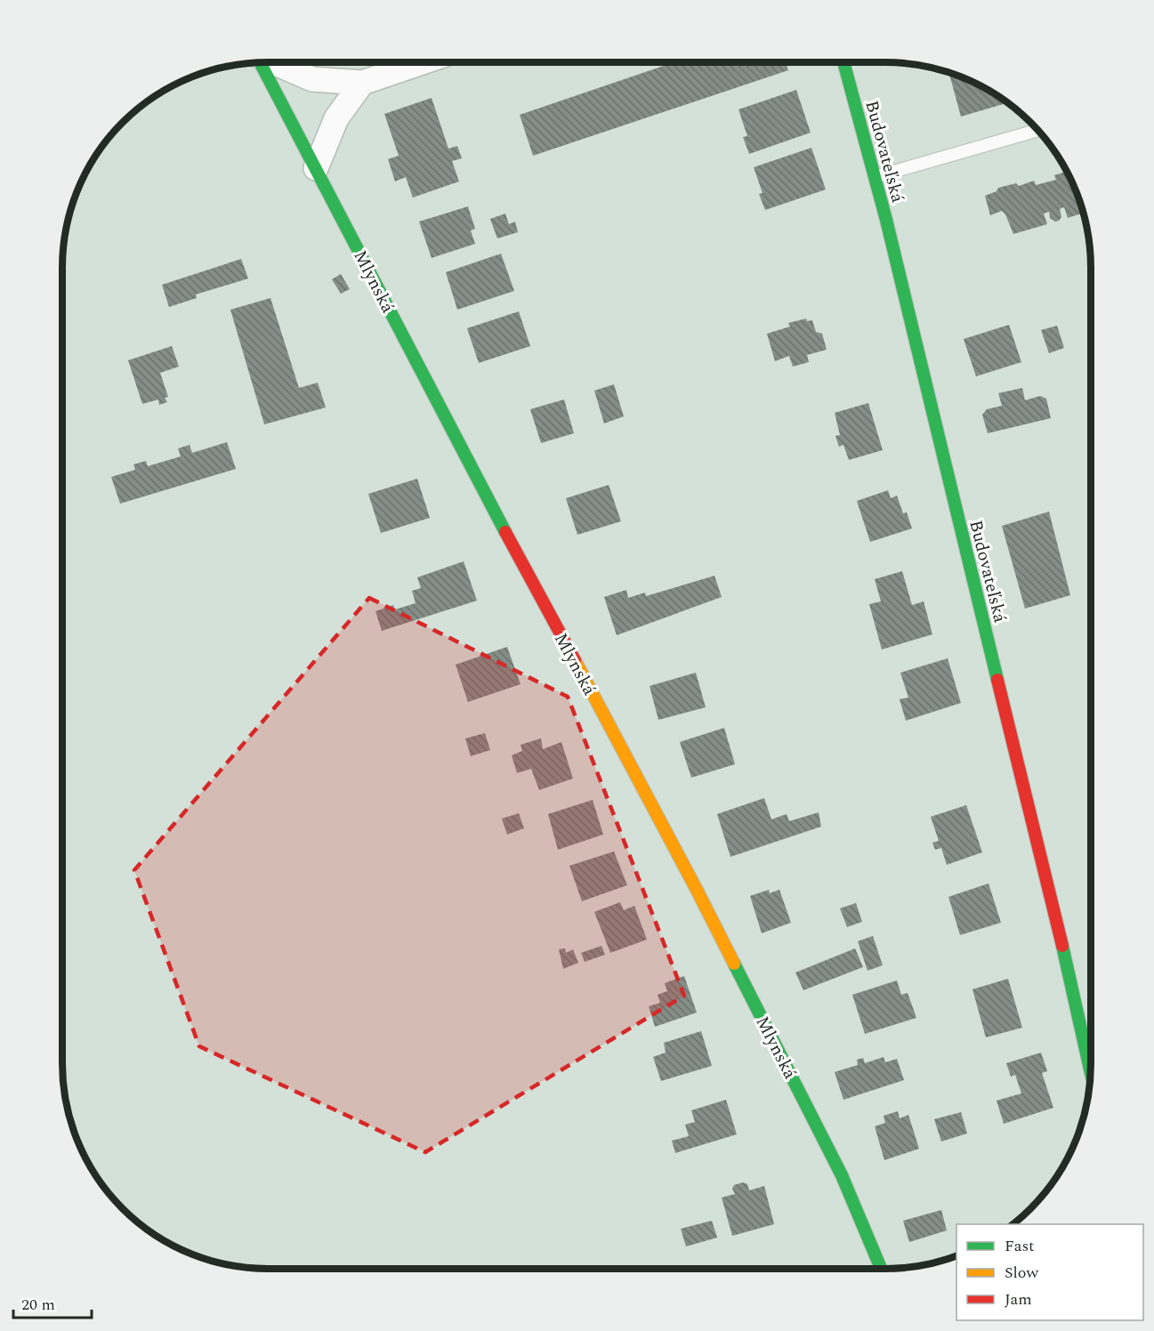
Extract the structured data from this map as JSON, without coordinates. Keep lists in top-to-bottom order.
{
  "streets": {
    "street": ["Budovateľská", "Mlynská"]
  },
  "legend": ["Fast", "Slow", "Jam"],
  "scale_bar": "20 m"
}
